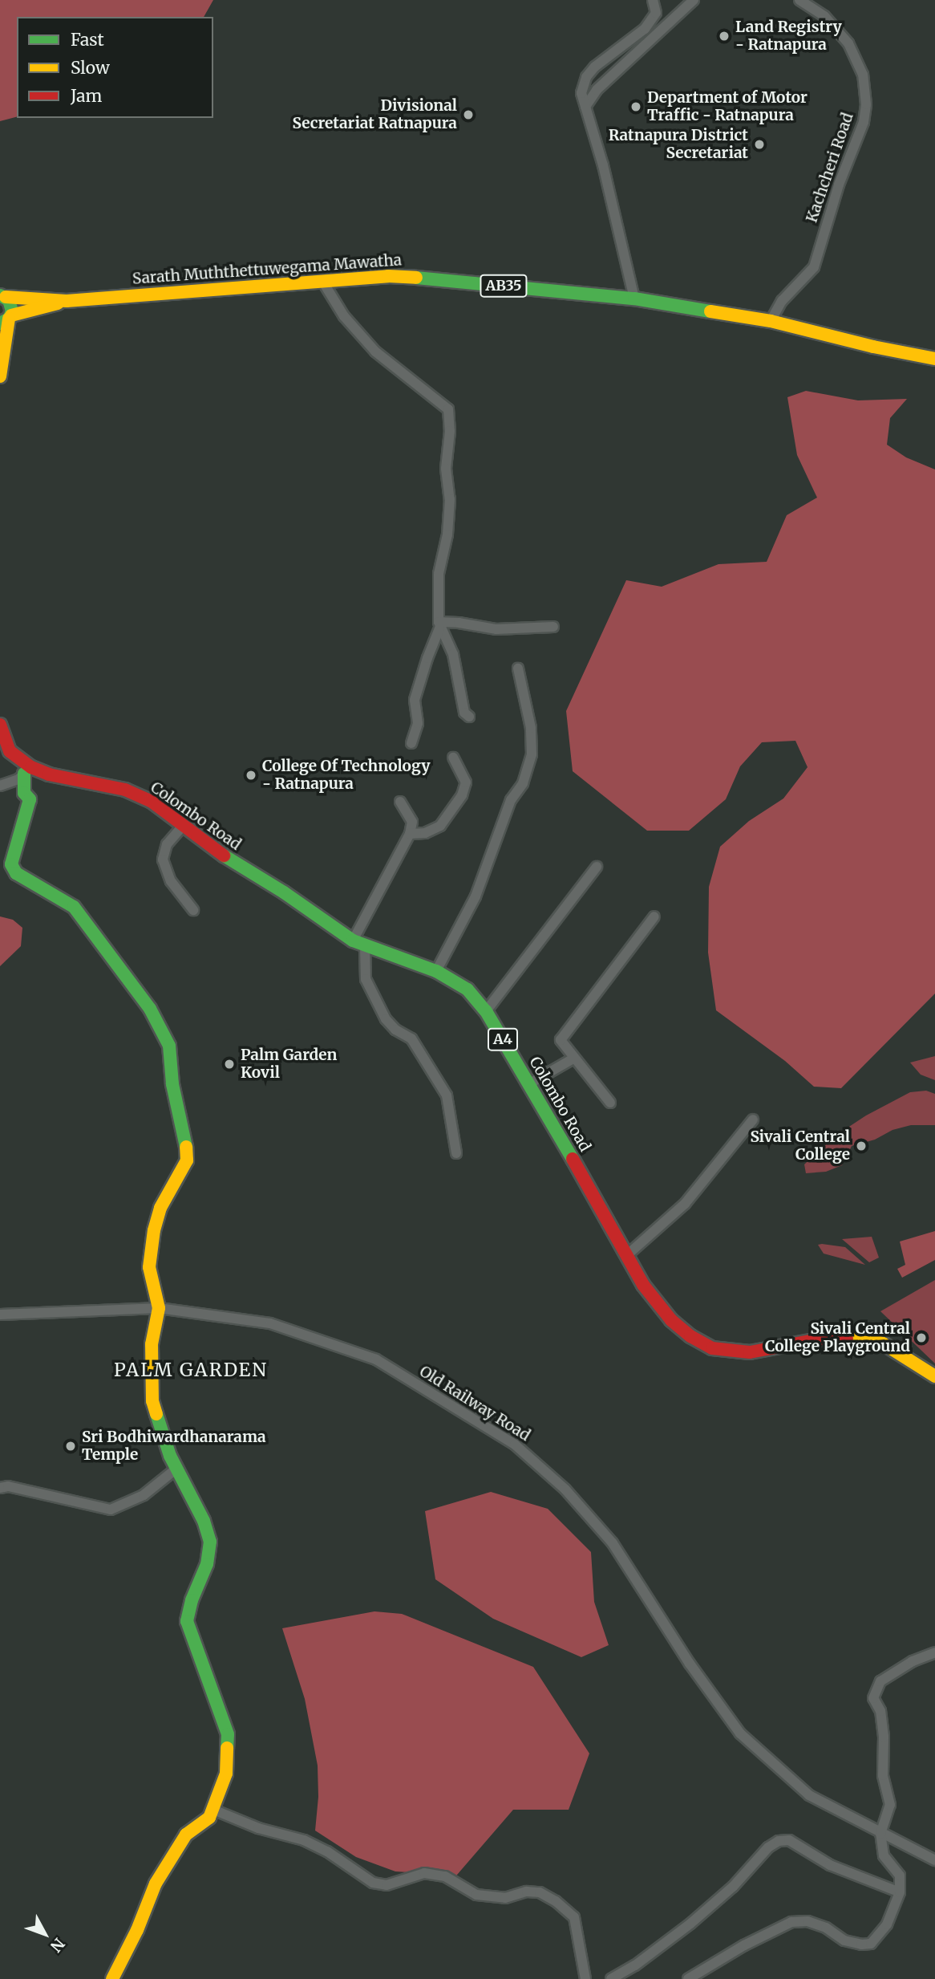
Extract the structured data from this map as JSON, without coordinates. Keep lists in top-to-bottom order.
{
  "streets": {
    "main road": [
      "Sarath Muththettuwegama Mawatha",
      "AB35",
      "Colombo Road",
      "A4"
    ],
    "street": ["Kachcheri Road", "Old Railway Road"]
  },
  "crossings": [
    ["Kachcheri Road", "Sarath Muththettuwegama Mawatha"]
  ],
  "districts": ["PALM GARDEN"],
  "places": [
    "Land Registry - Ratnapura",
    "Department of Motor Traffic - Ratnapura",
    "Divisional Secretariat Ratnapura",
    "Ratnapura District Secretariat",
    "College Of Technology - Ratnapura",
    "Palm Garden Kovil",
    "Sivali Central College",
    "Sivali Central College Playground",
    "Sri Bodhiwardhanarama Temple"
  ],
  "legend": ["Fast", "Slow", "Jam"],
  "north": "bottom right"
}
